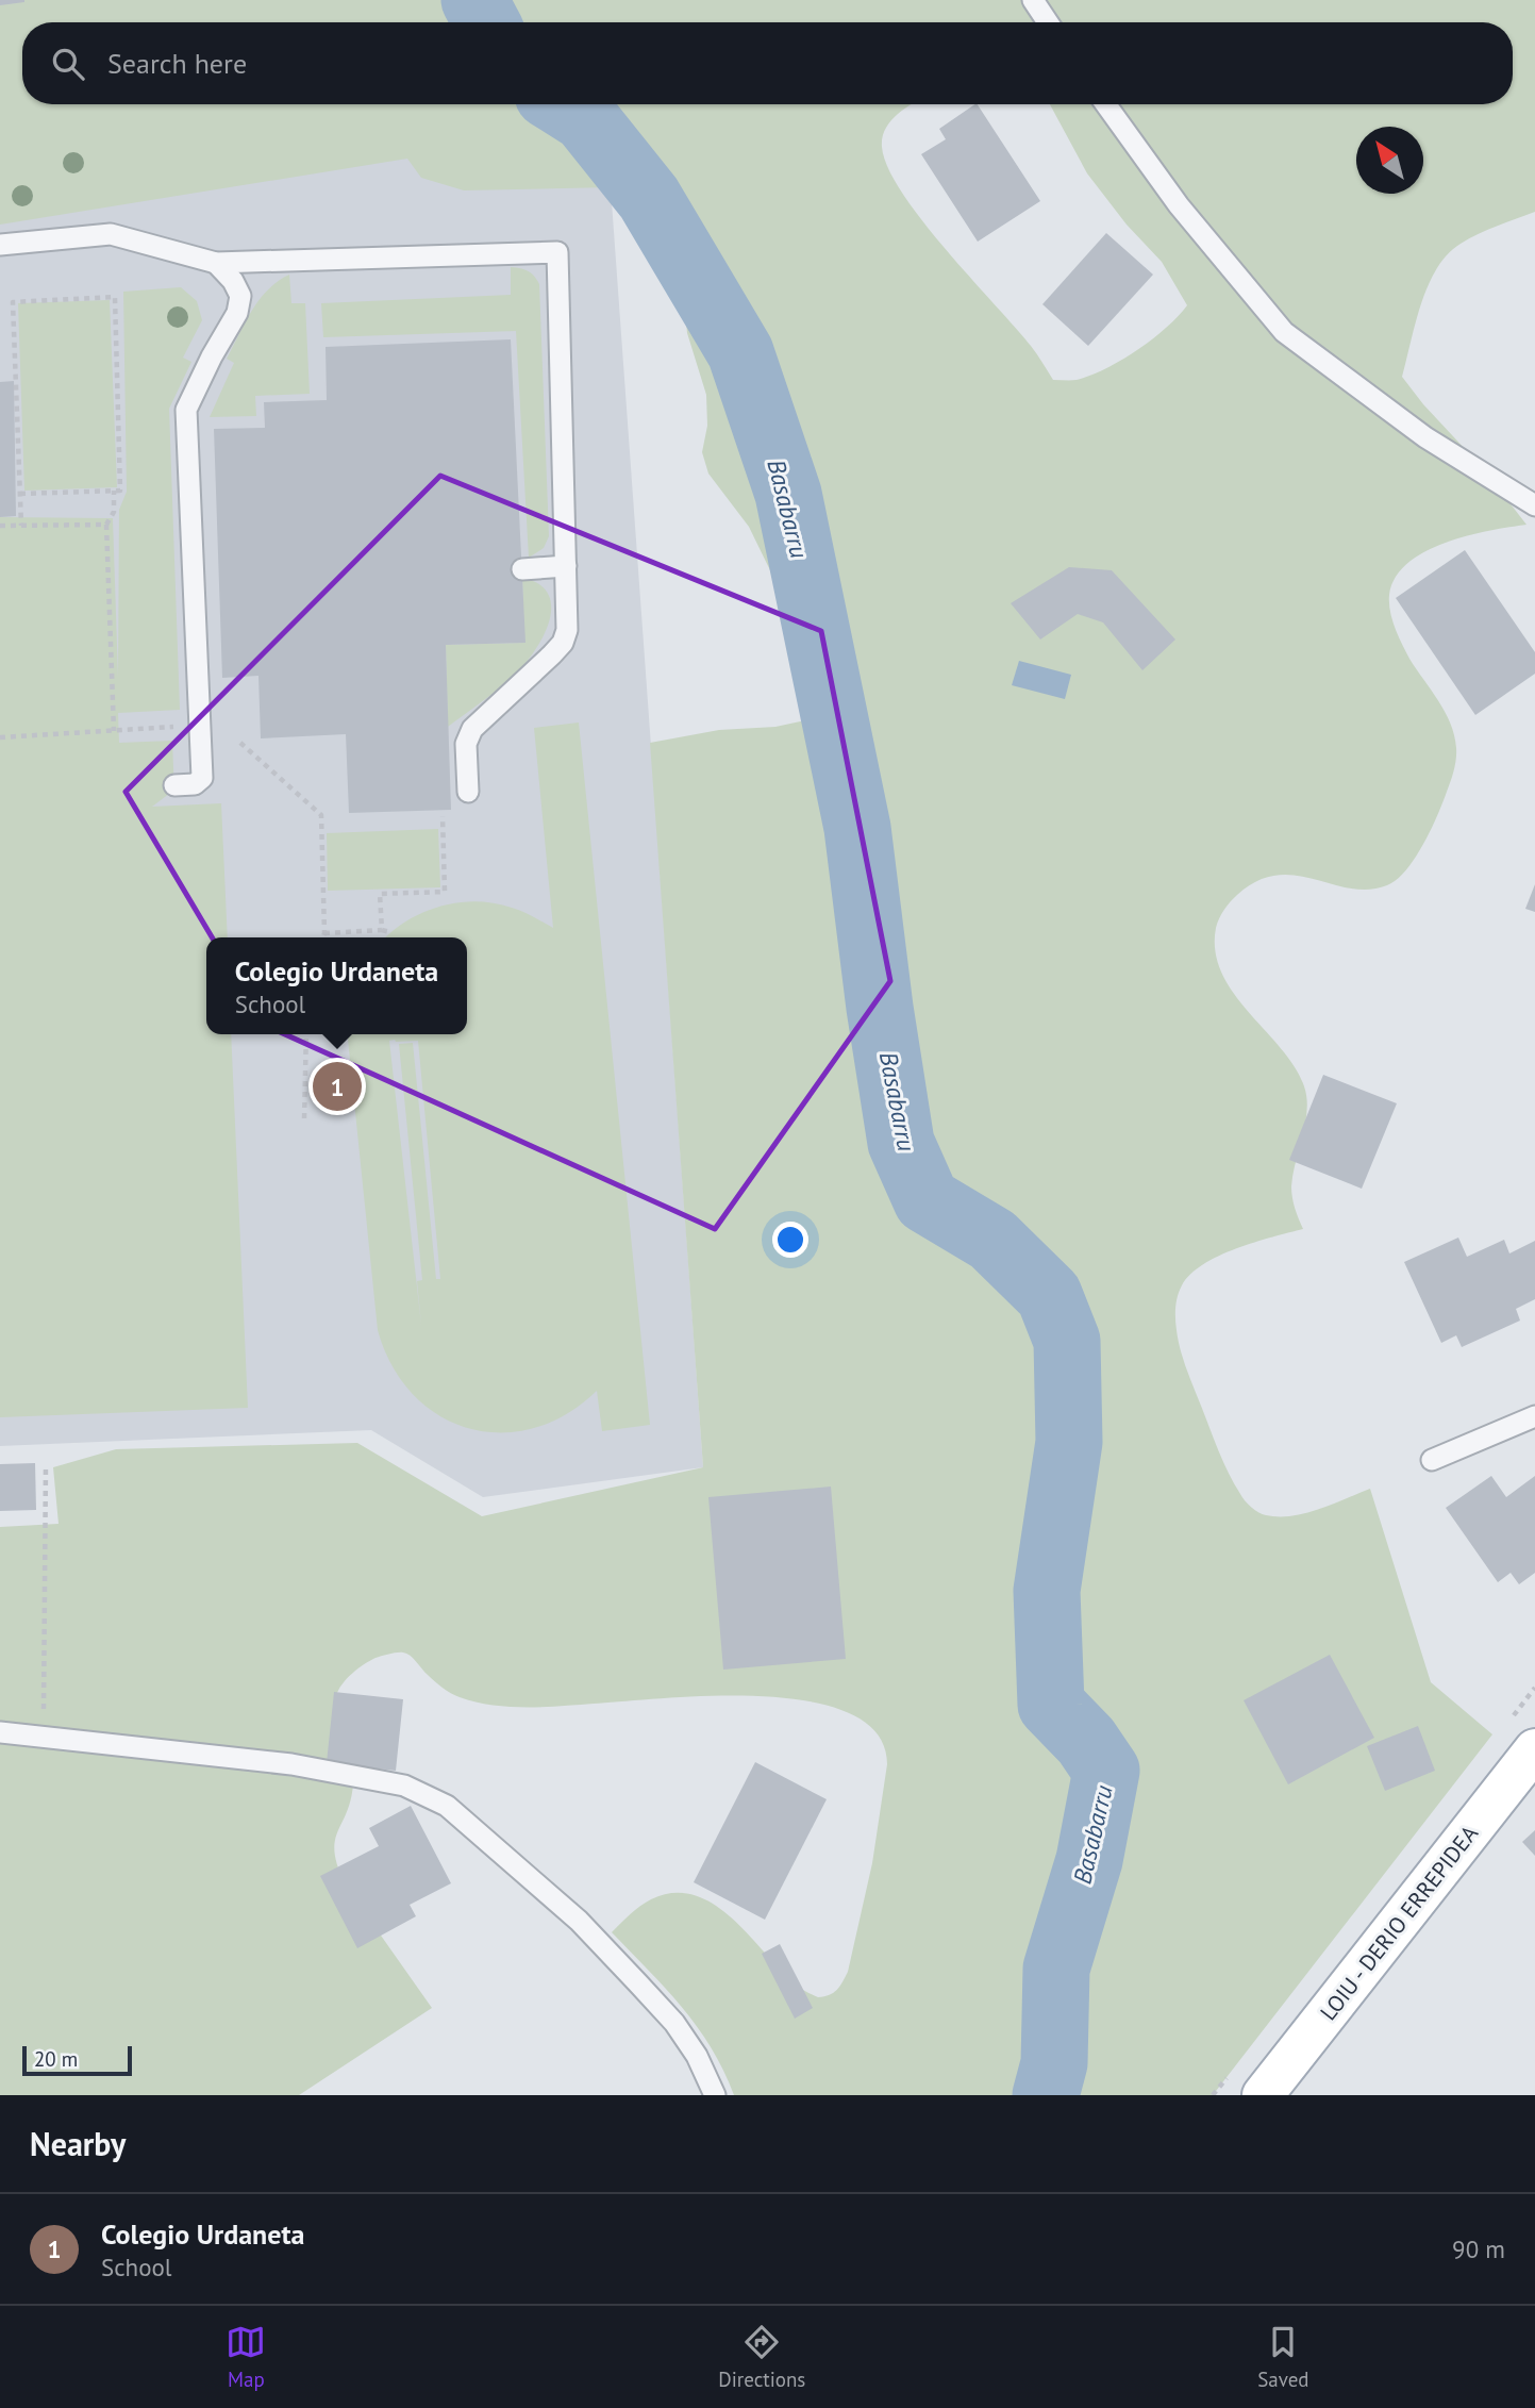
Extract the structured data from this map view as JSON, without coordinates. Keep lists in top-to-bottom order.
{
  "streets": {
    "main road": ["LOIU - DERIO ERREPIDEA"]
  },
  "water": ["Basabarru"],
  "scale_bar": "20 m",
  "north": "top left",
  "page": {
    "search": "Search here",
    "popup": ["Colegio Urdaneta", "School"],
    "pins": "1",
    "scale": "20 m",
    "heading": "Nearby",
    "list": [
      {
        "mark": "1",
        "name": "Colegio Urdaneta",
        "note": "School",
        "value": "90 m"
      }
    ],
    "nav": ["Map", "Directions", "Saved"]
  }
}
